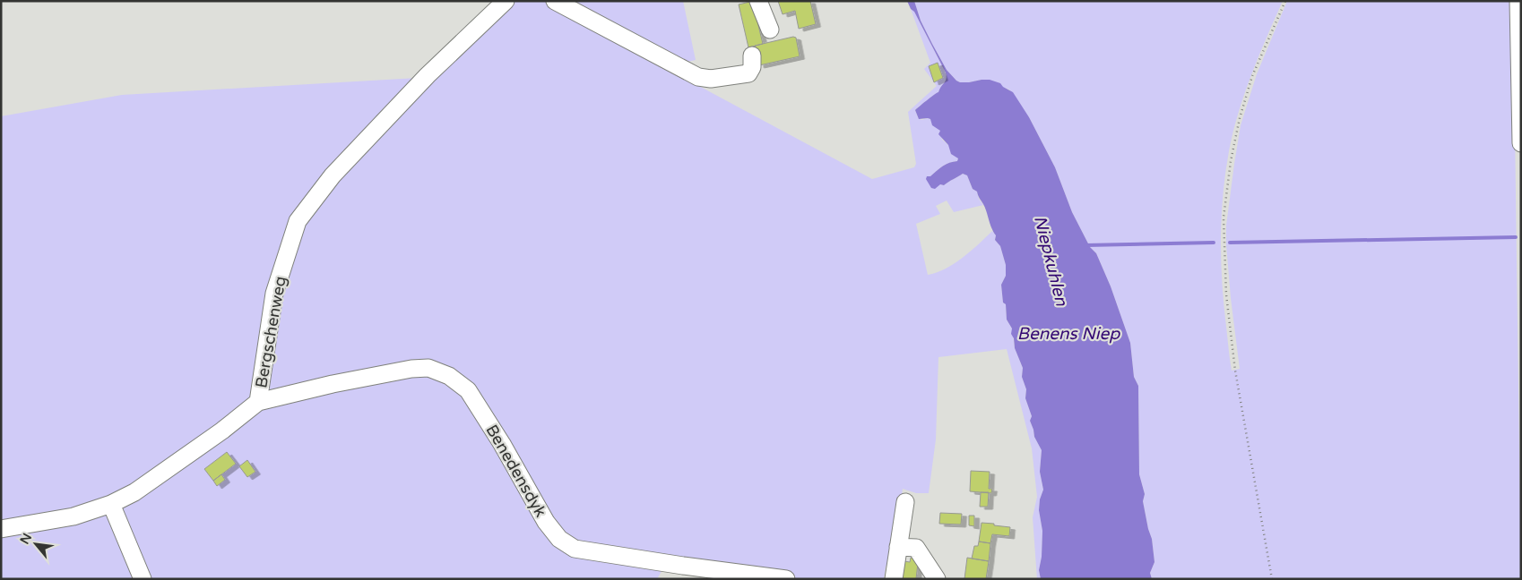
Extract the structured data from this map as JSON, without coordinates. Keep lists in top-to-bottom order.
{
  "streets": {
    "street": ["Bergschenweg", "Benedensdyk"]
  },
  "crossings": [
    ["Bergschenweg", "Benedensdyk"]
  ],
  "water": ["Niepkuhlen", "Benens Niep"],
  "north": "top left"
}
